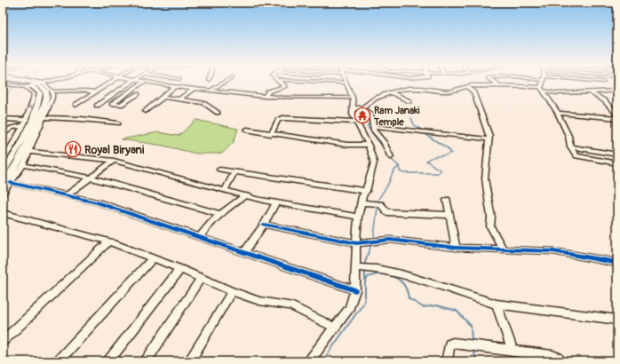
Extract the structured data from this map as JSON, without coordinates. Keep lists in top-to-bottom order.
{
  "places": {
    "temple": ["Ram Janaki Temple"],
    "restaurant": ["Royal Biryani"]
  }
}
